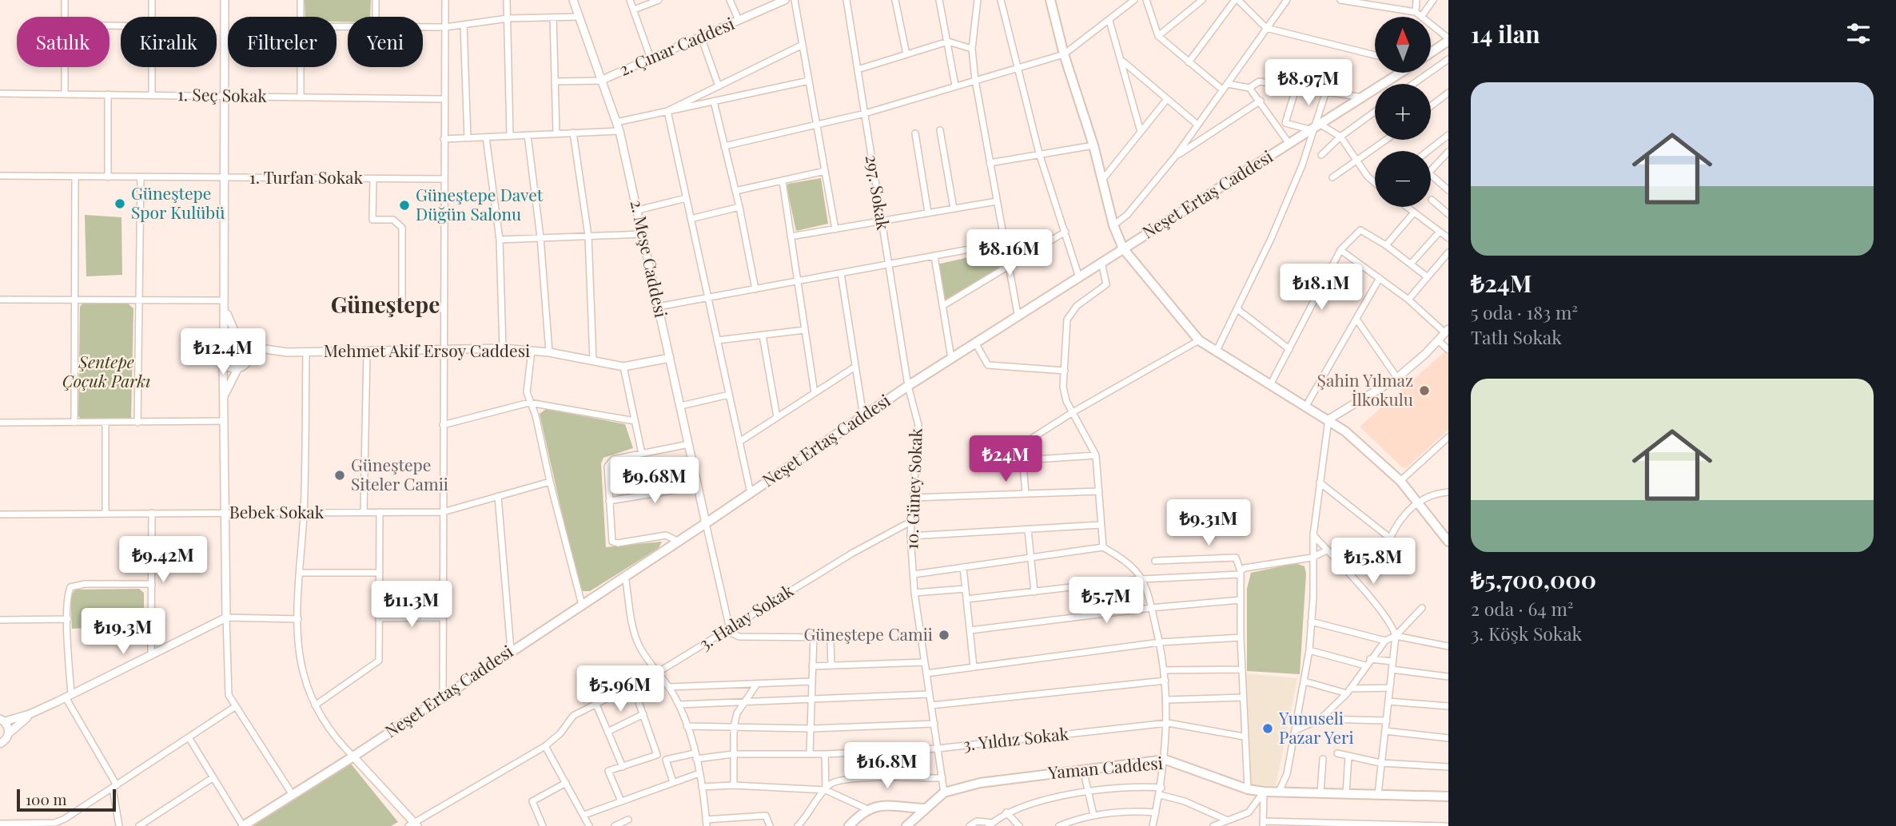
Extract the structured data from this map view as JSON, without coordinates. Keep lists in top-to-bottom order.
{
  "streets": {
    "main road": ["Neşet Ertaş Caddesi", "Yaman Caddesi"],
    "street": [
      "2. Çınar Caddesi",
      "1. Seç Sokak",
      "1. Turfan Sokak",
      "297. Sokak",
      "2. Meşe Caddesi",
      "Mehmet Akif Ersoy Caddesi",
      "10. Güney Sokak",
      "Bebek Sokak",
      "3. Halay Sokak",
      "3. Yıldız Sokak"
    ]
  },
  "crossings": [
    ["2. Çınar Caddesi", "2. Meşe Caddesi"],
    ["297. Sokak", "Neşet Ertaş Caddesi"],
    ["297. Sokak", "10. Güney Sokak"],
    ["Neşet Ertaş Caddesi", "2. Meşe Caddesi"],
    ["Neşet Ertaş Caddesi", "10. Güney Sokak"],
    ["2. Meşe Caddesi", "Mehmet Akif Ersoy Caddesi"],
    ["10. Güney Sokak", "3. Halay Sokak"],
    ["10. Güney Sokak", "3. Yıldız Sokak"],
    ["10. Güney Sokak", "Yaman Caddesi"]
  ],
  "districts": ["Güneştepe"],
  "parks": ["Şentepe Çoçuk Parkı"],
  "places": [
    "Güneştepe Spor Kulübü",
    "Güneştepe Davet Düğün Salonu",
    "Şahin Yılmaz İlkokulu",
    "Güneştepe Siteler Camii",
    "Güneştepe Camii",
    "Yunuseli Pazar Yeri"
  ],
  "scale_bar": "100 m",
  "north": "top",
  "page": {
    "heading": "14 ilan",
    "map_buttons": ["+", "−"],
    "chip": [
      "Satılık",
      "Kiralık",
      "Filtreler",
      "Yeni"
    ],
    "price": [
      "₺8.97M",
      "₺8.16M",
      "₺18.1M",
      "₺12.4M",
      "₺24M",
      "₺9.68M",
      "₺9.31M",
      "₺9.42M",
      "₺15.8M",
      "₺5.7M",
      "₺11.3M",
      "₺19.3M",
      "₺5.96M",
      "₺16.8M"
    ],
    "list": [
      {
        "name": "₺24M",
        "note": "5 oda · 183 m² · Tatlı Sokak"
      },
      {
        "name": "₺5,700,000",
        "note": "2 oda · 64 m² · 3. Köşk Sokak"
      }
    ],
    "scale": "100 m"
  }
}
